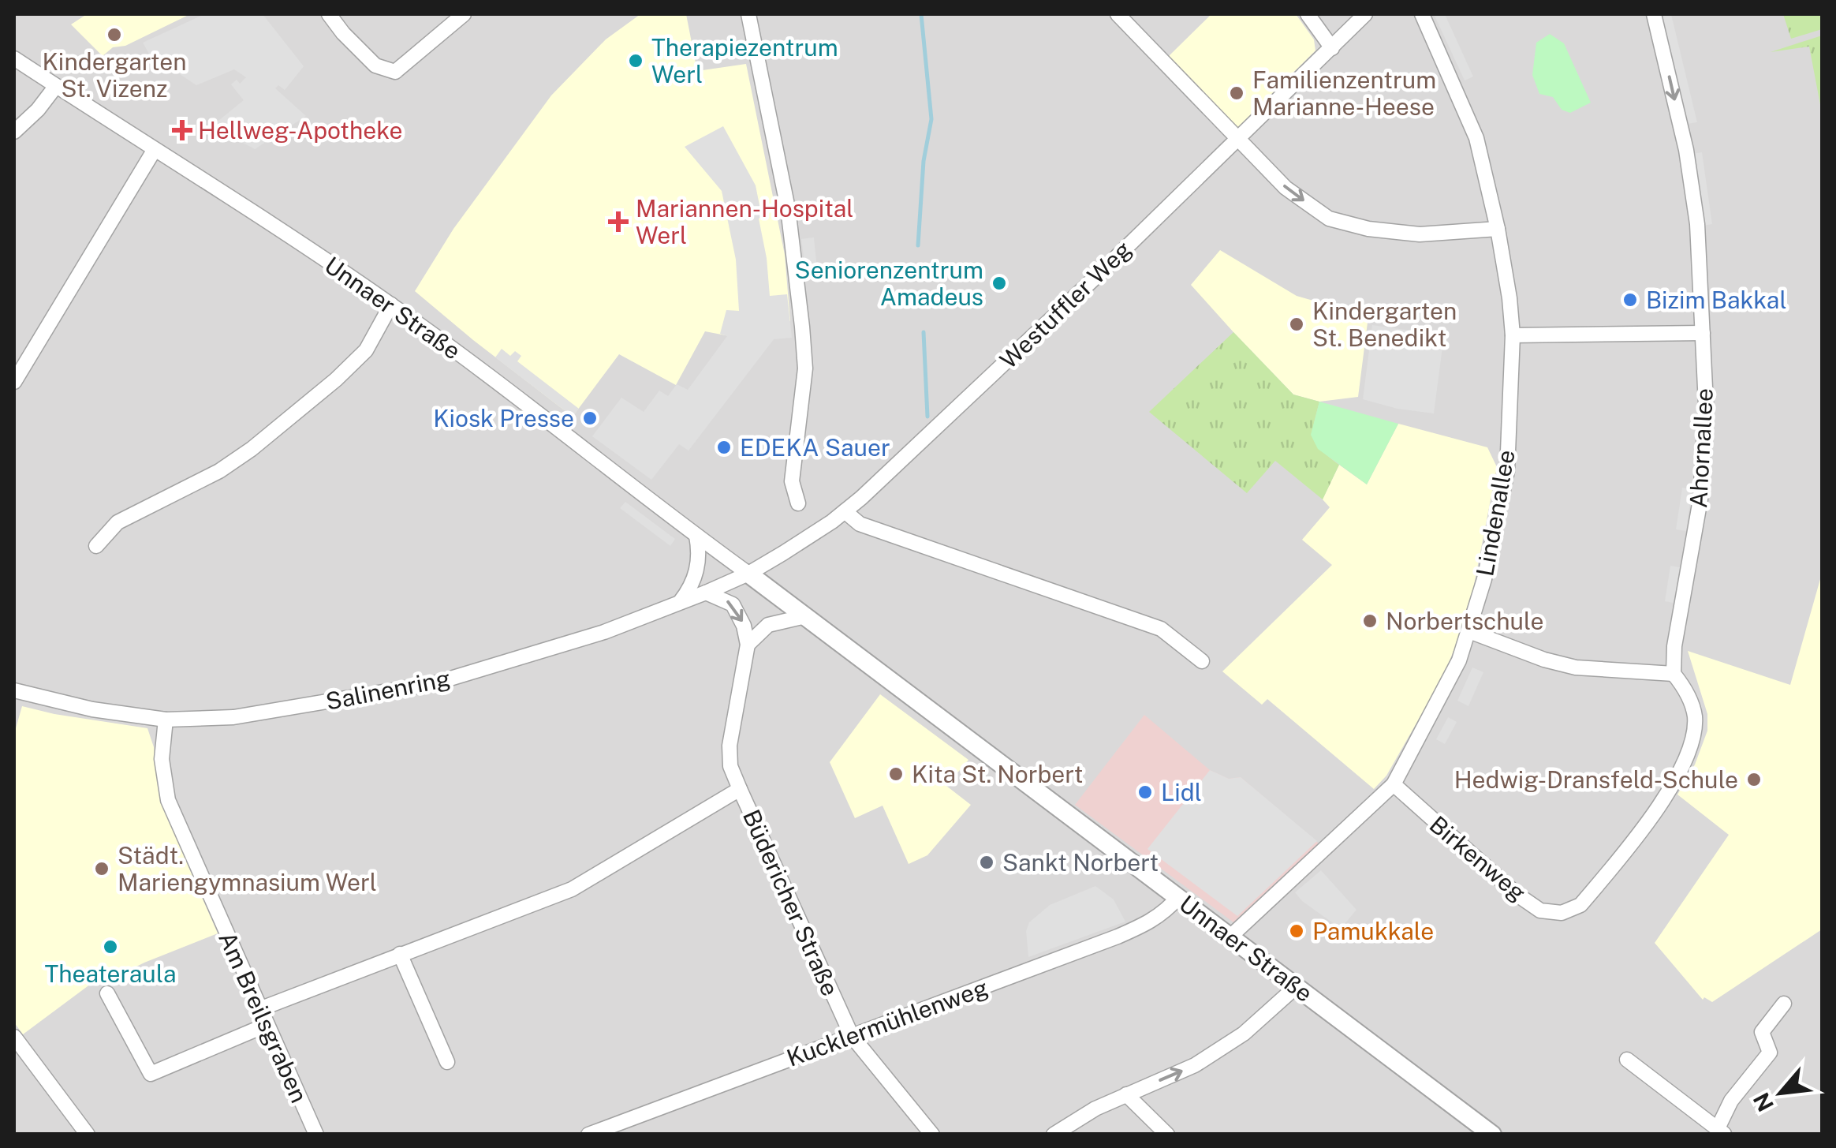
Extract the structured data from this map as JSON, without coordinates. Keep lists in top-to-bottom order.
{
  "streets": {
    "street": [
      "Westuffler Weg",
      "Unnaer Straße",
      "Ahornallee",
      "Lindenallee",
      "Salinenring",
      "Birkenweg",
      "Büdericher Straße",
      "Am Breilsgraben",
      "Kucklermühlenweg"
    ]
  },
  "crossings": [
    ["Westuffler Weg", "Unnaer Straße"],
    ["Westuffler Weg", "Salinenring"],
    ["Unnaer Straße", "Lindenallee"],
    ["Unnaer Straße", "Salinenring"],
    ["Unnaer Straße", "Kucklermühlenweg"],
    ["Ahornallee", "Birkenweg"],
    ["Lindenallee", "Birkenweg"],
    ["Salinenring", "Büdericher Straße"],
    ["Salinenring", "Am Breilsgraben"],
    ["Büdericher Straße", "Kucklermühlenweg"]
  ],
  "one_way": ["Ahornallee"],
  "places": {
    "other": [
      "Kindergarten St. Vizenz",
      "Therapiezentrum Werl",
      "Familienzentrum Marianne-Heese",
      "Seniorenzentrum Amadeus",
      "Bizim Bakkal",
      "Kindergarten St. Benedikt",
      "Kiosk Presse",
      "EDEKA Sauer",
      "Norbertschule",
      "Kita St. Norbert",
      "Hedwig-Dransfeld-Schule",
      "Lidl",
      "Sankt Norbert",
      "Städt. Mariengymnasium Werl",
      "Pamukkale",
      "Theateraula"
    ],
    "health": ["Hellweg-Apotheke", "Mariannen-Hospital Werl"]
  },
  "north": "bottom left"
}
